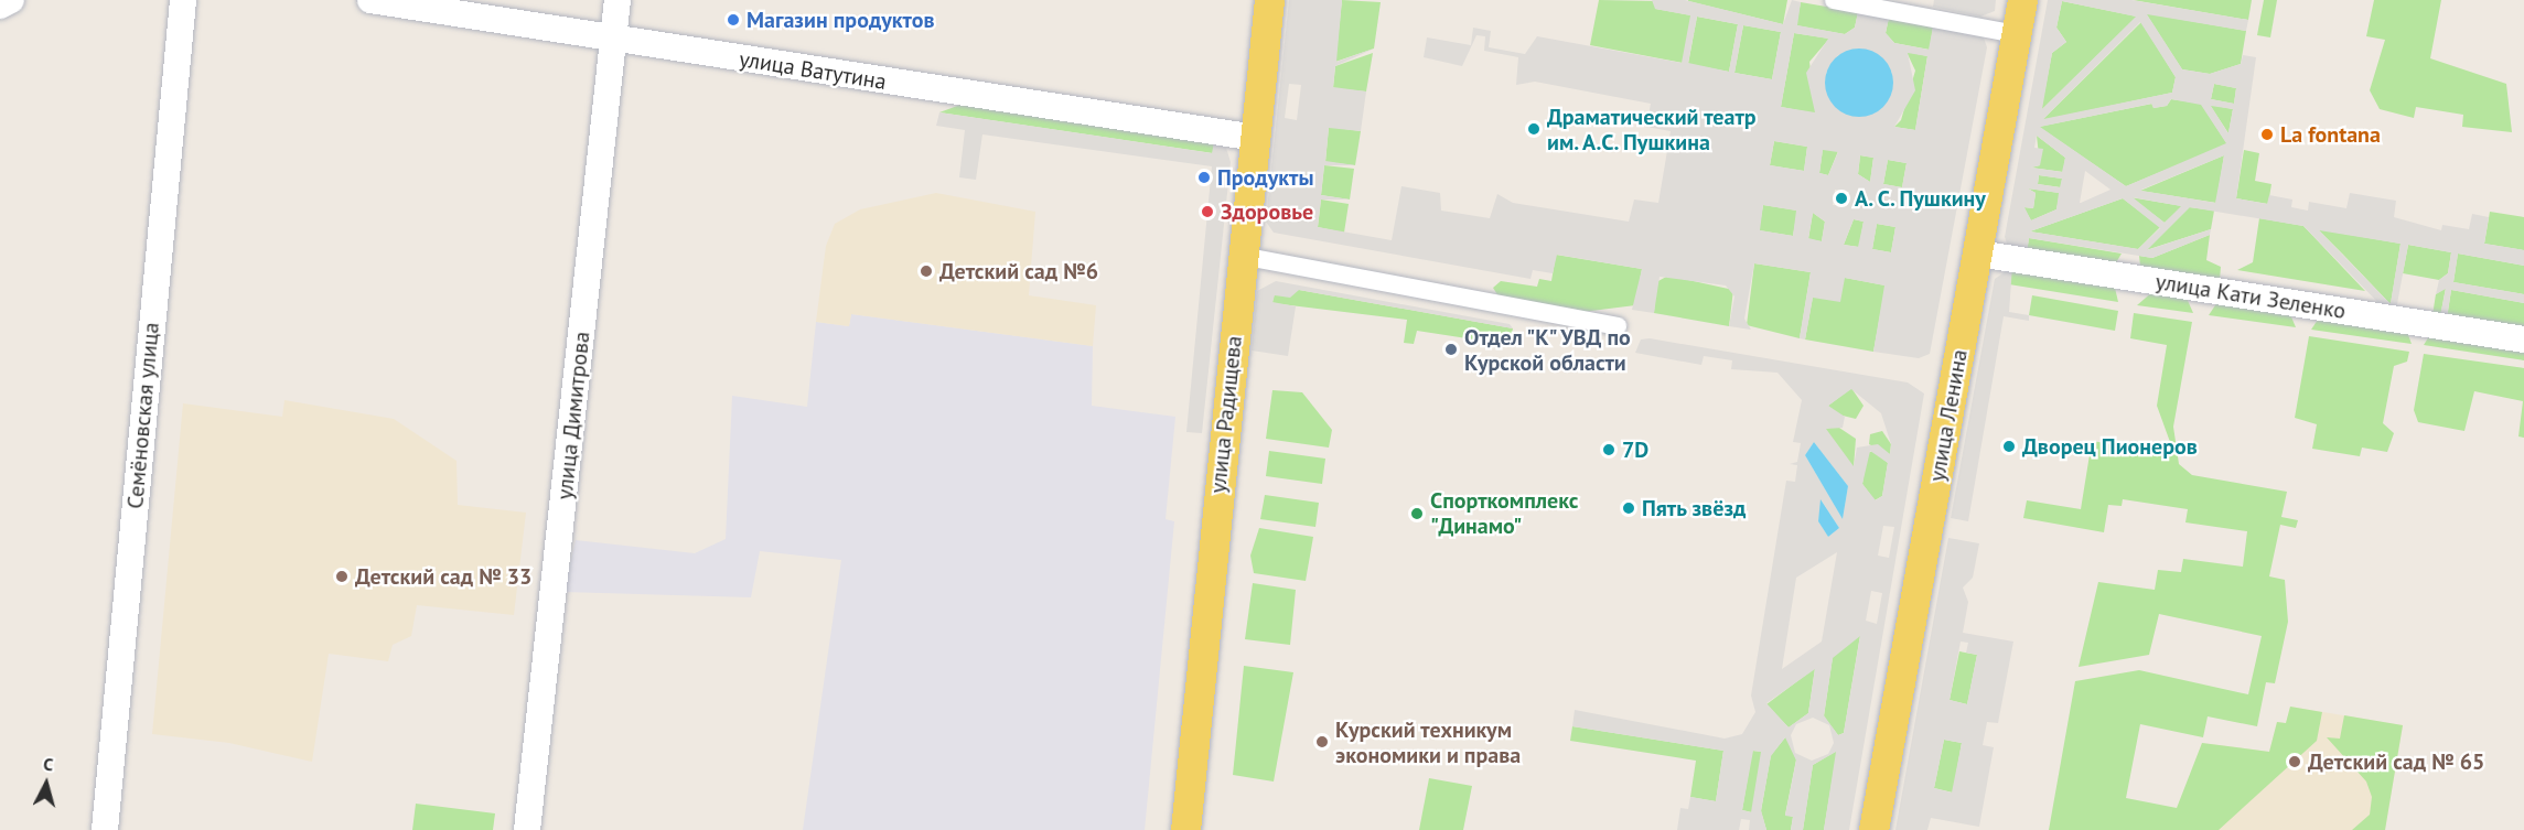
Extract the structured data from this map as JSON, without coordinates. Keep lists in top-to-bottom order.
{
  "streets": {
    "main road": ["улица Радищева", "улица Ленина"],
    "street": [
      "улица Ватутина",
      "улица Кати Зеленко",
      "Семёновская улица",
      "улица Димитрова"
    ]
  },
  "crossings": [
    ["улица Ватутина", "улица Радищева"],
    ["улица Ватутина", "улица Димитрова"],
    ["улица Кати Зеленко", "улица Ленина"]
  ],
  "places": [
    "Магазин продуктов",
    "Драматический театр им. А.С. Пушкина",
    "La fontana",
    "Продукты",
    "А. С. Пушкину",
    "Здоровье",
    "Детский сад №6",
    "Отдел \"К\" УВД по Курской области",
    "Дворец Пионеров",
    "7D",
    "Пять звёзд",
    "Спорткомплекс \"Динамо\"",
    "Детский сад № 33",
    "Курский техникум экономики и права",
    "Детский сад № 65"
  ],
  "north": "top"
}
